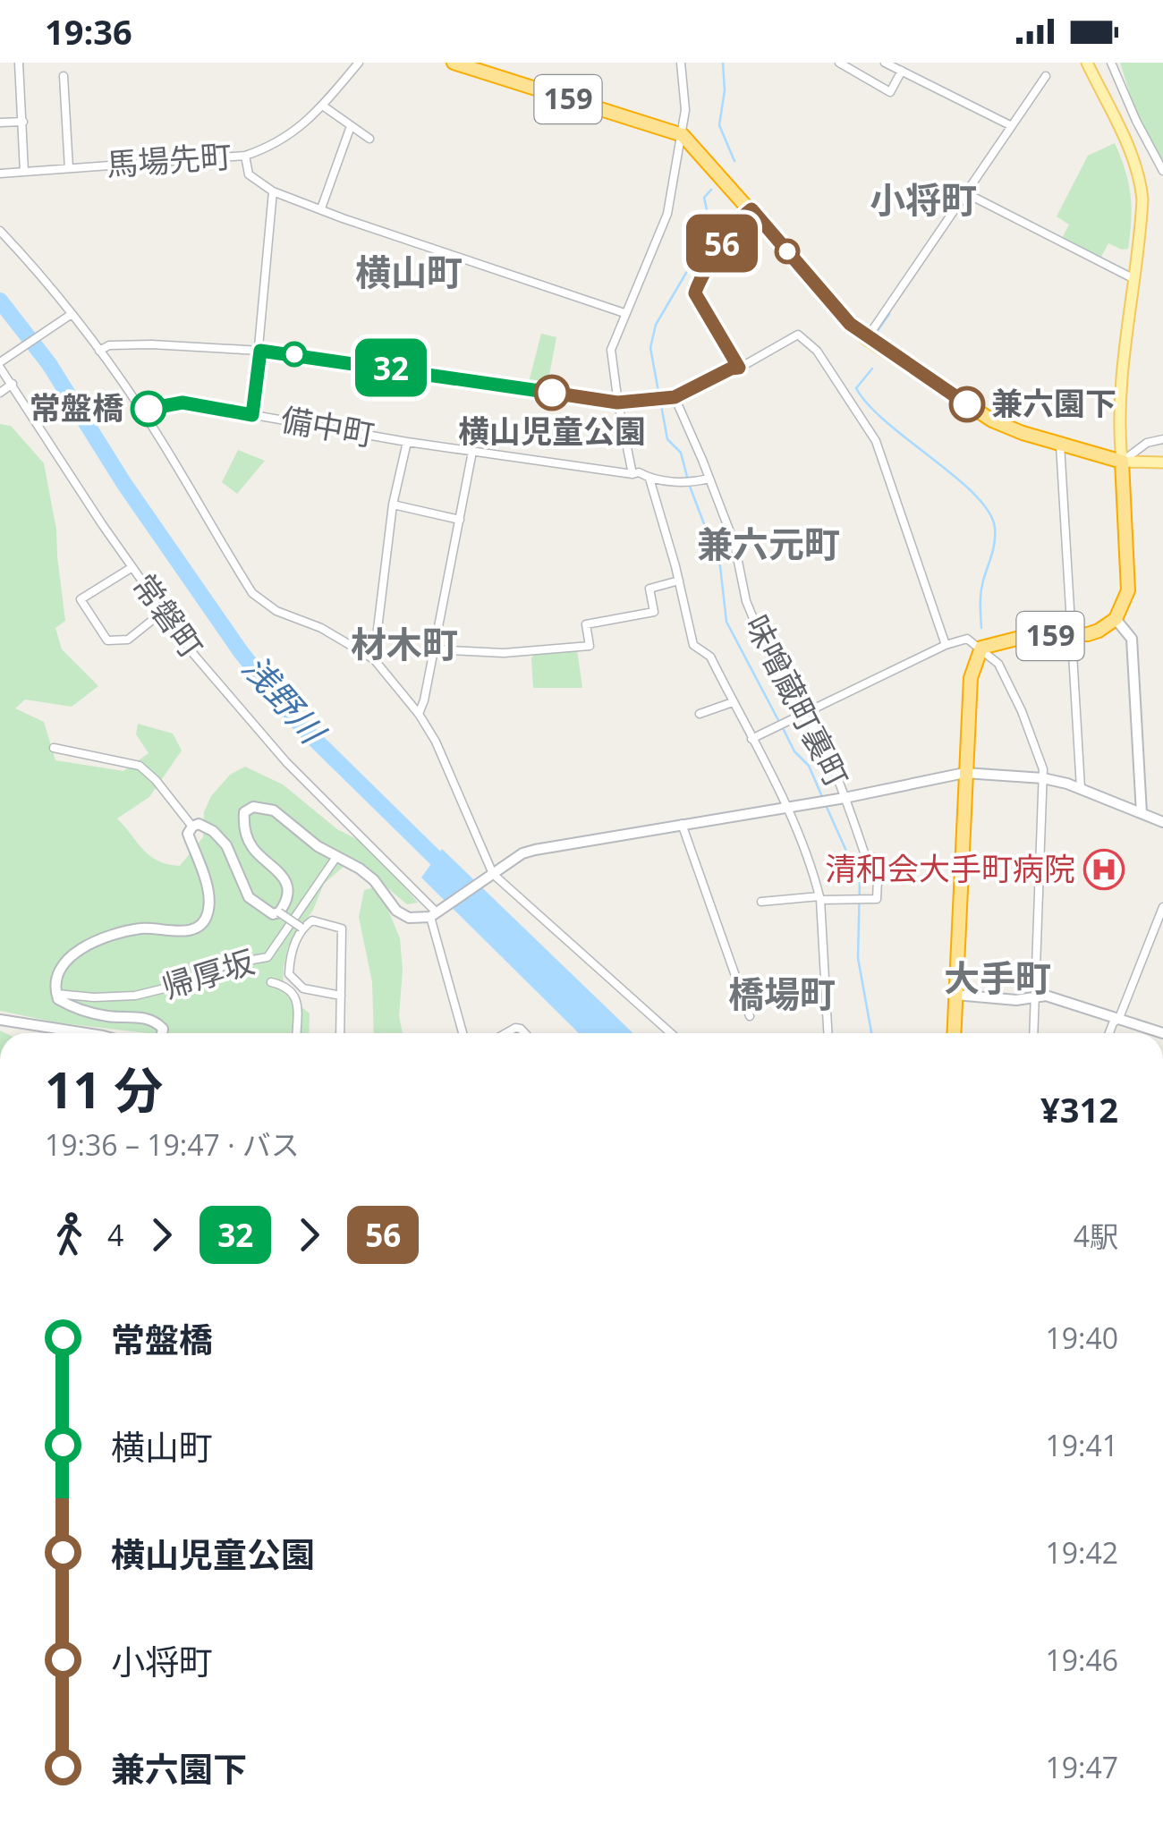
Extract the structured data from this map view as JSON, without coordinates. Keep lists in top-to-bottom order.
{
  "streets": {
    "highway": ["159"],
    "street": [
      "馬場先町",
      "備中町",
      "常磐町",
      "味噌蔵町裏町",
      "帰厚坂"
    ]
  },
  "crossings": [
    ["備中町", "味噌蔵町裏町"]
  ],
  "districts": [
    "小将町",
    "横山町",
    "兼六元町",
    "材木町",
    "大手町",
    "橋場町"
  ],
  "water": ["浅野川"],
  "places": {
    "other": ["横山児童公園", "兼六園下", "常盤橋"],
    "hospital": ["清和会大手町病院"]
  },
  "lines": ["bus line 56", "bus line 32"],
  "page": {
    "status": "19:36",
    "on_map": ["32", "56"],
    "heading": ["11 分", "19:36 – 19:47 · バス", "¥312"],
    "legs": [
      "4",
      "32",
      "56",
      "4駅"
    ],
    "list": [
      {
        "name": "常盤橋",
        "value": "19:40"
      },
      {
        "name": "横山町",
        "value": "19:41"
      },
      {
        "name": "横山児童公園",
        "value": "19:42"
      },
      {
        "name": "小将町",
        "value": "19:46"
      },
      {
        "name": "兼六園下",
        "value": "19:47"
      }
    ]
  }
}
